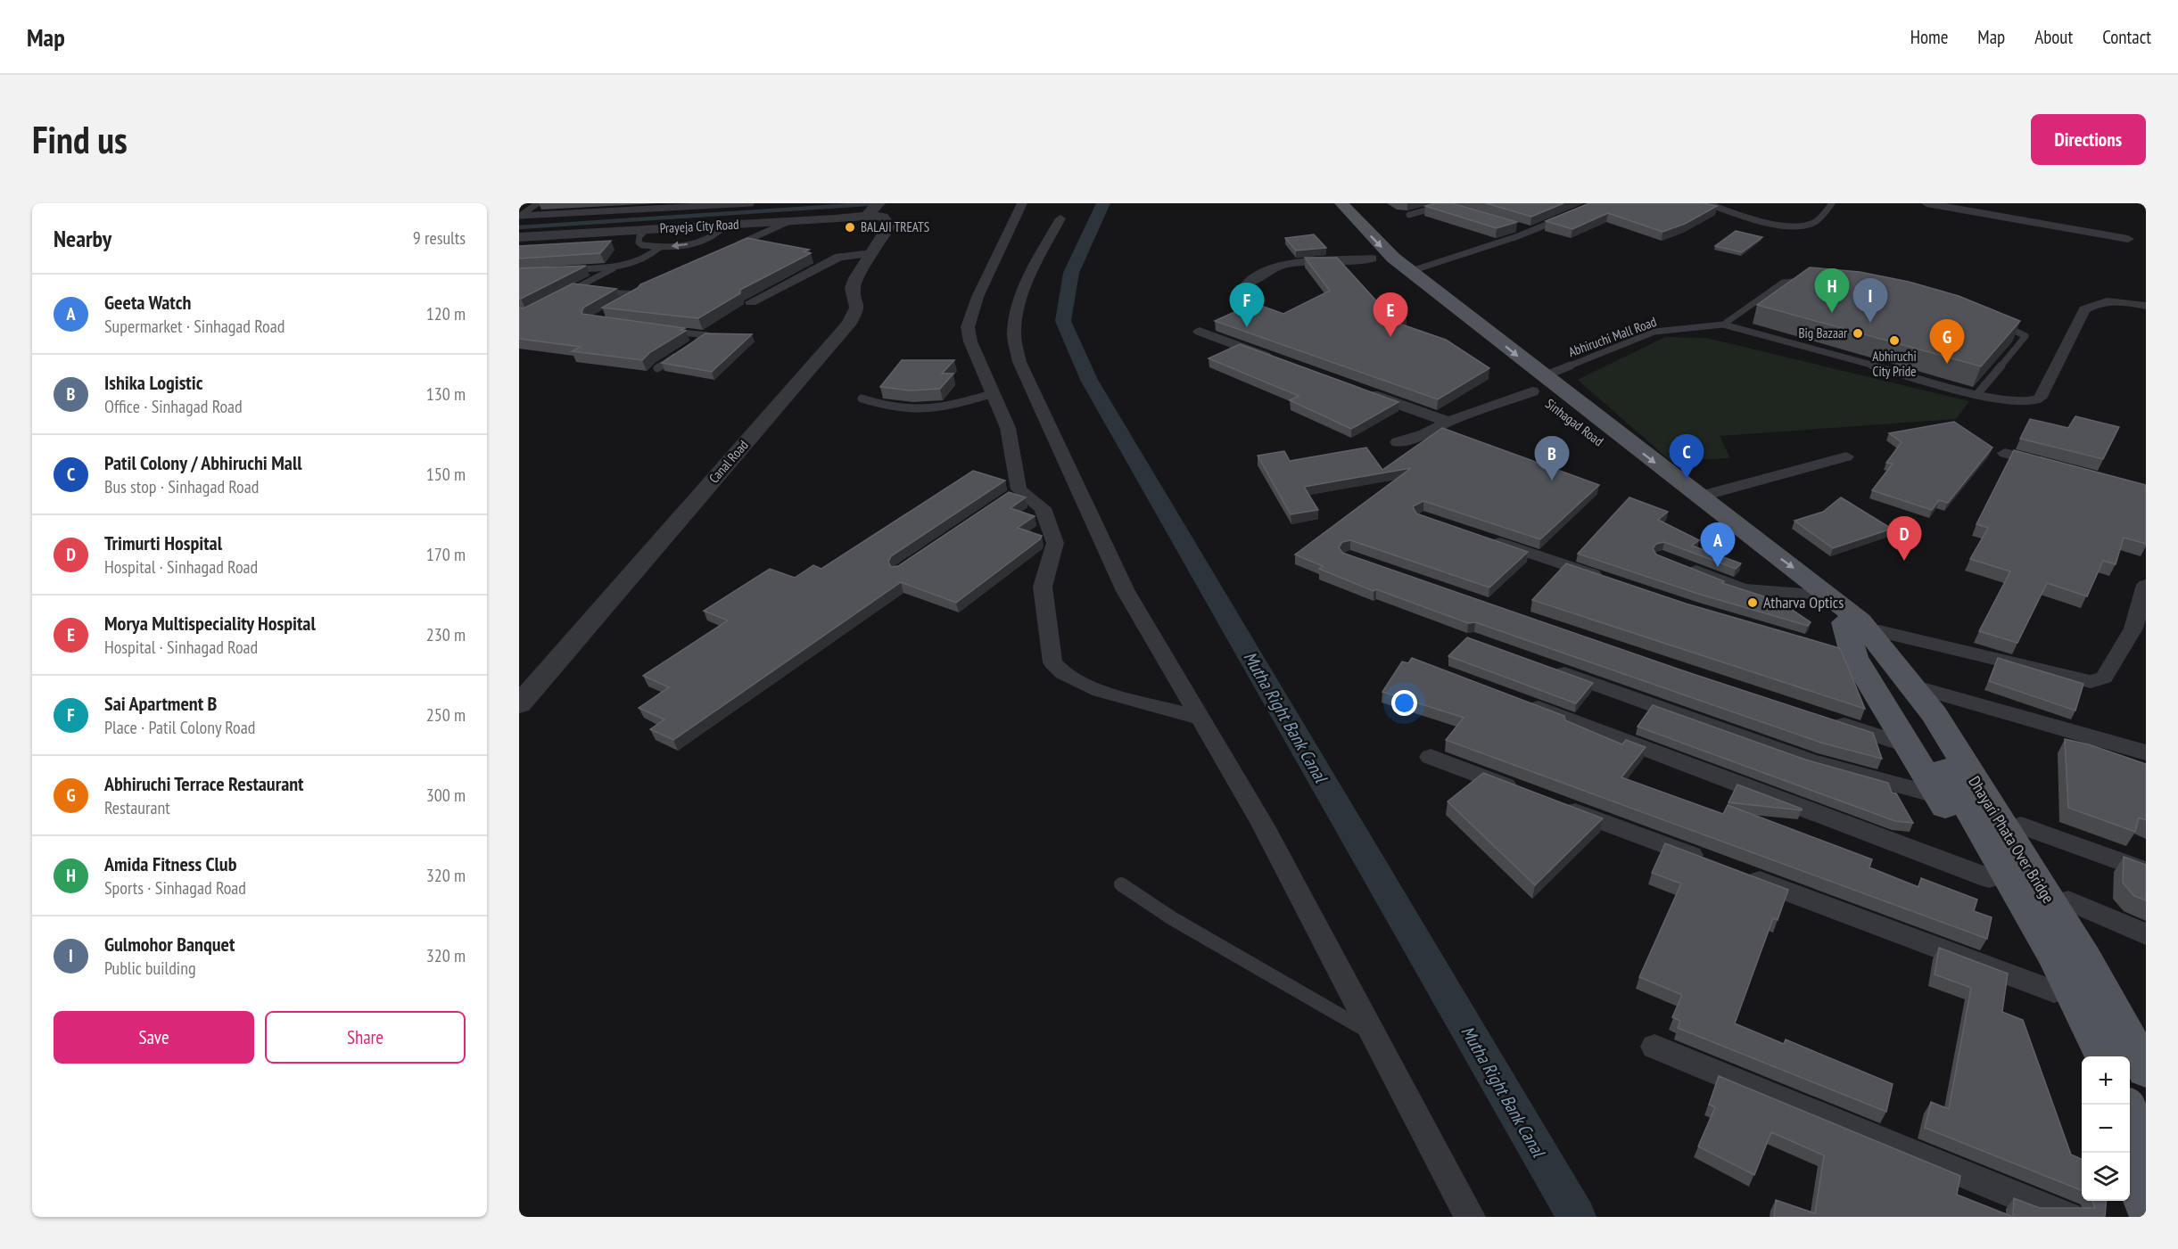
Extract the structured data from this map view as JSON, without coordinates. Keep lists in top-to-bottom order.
{
  "streets": {
    "main road": ["Sinhagad Road", "Dhayari Phata Over Bridge"],
    "street": ["Prayeja City Road", "Canal Road"],
    "lane": ["Abhiruchi Mall Road"]
  },
  "crossings": [
    ["Prayeja City Road", "Canal Road"],
    ["Abhiruchi Mall Road", "Sinhagad Road"]
  ],
  "water": ["Mutha Right Bank Canal"],
  "places": [
    "BALAJI TREATS",
    "Big Bazaar",
    "Abhiruchi City Pride",
    "Atharva Optics"
  ],
  "page": {
    "header": "Map",
    "nav": [
      "Home",
      "Map",
      "About",
      "Contact"
    ],
    "buttons": [
      "Directions",
      ["Save", "Share"]
    ],
    "title": "Find us",
    "heading": ["Nearby", "9 results"],
    "pins": [
      "H",
      "I",
      "F",
      "E",
      "G",
      "C",
      "B",
      "D",
      "A"
    ],
    "list": [
      {
        "mark": "A",
        "name": "Geeta Watch",
        "note": "Supermarket · Sinhagad Road",
        "value": "120 m"
      },
      {
        "mark": "B",
        "name": "Ishika Logistic",
        "note": "Office · Sinhagad Road",
        "value": "130 m"
      },
      {
        "mark": "C",
        "name": "Patil Colony / Abhiruchi Mall",
        "note": "Bus stop · Sinhagad Road",
        "value": "150 m"
      },
      {
        "mark": "D",
        "name": "Trimurti Hospital",
        "note": "Hospital · Sinhagad Road",
        "value": "170 m"
      },
      {
        "mark": "E",
        "name": "Morya Multispeciality Hospital",
        "note": "Hospital · Sinhagad Road",
        "value": "230 m"
      },
      {
        "mark": "F",
        "name": "Sai Apartment B",
        "note": "Place · Patil Colony Road",
        "value": "250 m"
      },
      {
        "mark": "G",
        "name": "Abhiruchi Terrace Restaurant",
        "note": "Restaurant",
        "value": "300 m"
      },
      {
        "mark": "H",
        "name": "Amida Fitness Club",
        "note": "Sports · Sinhagad Road",
        "value": "320 m"
      },
      {
        "mark": "I",
        "name": "Gulmohor Banquet",
        "note": "Public building",
        "value": "320 m"
      }
    ],
    "map_buttons": ["+", "−"]
  }
}
